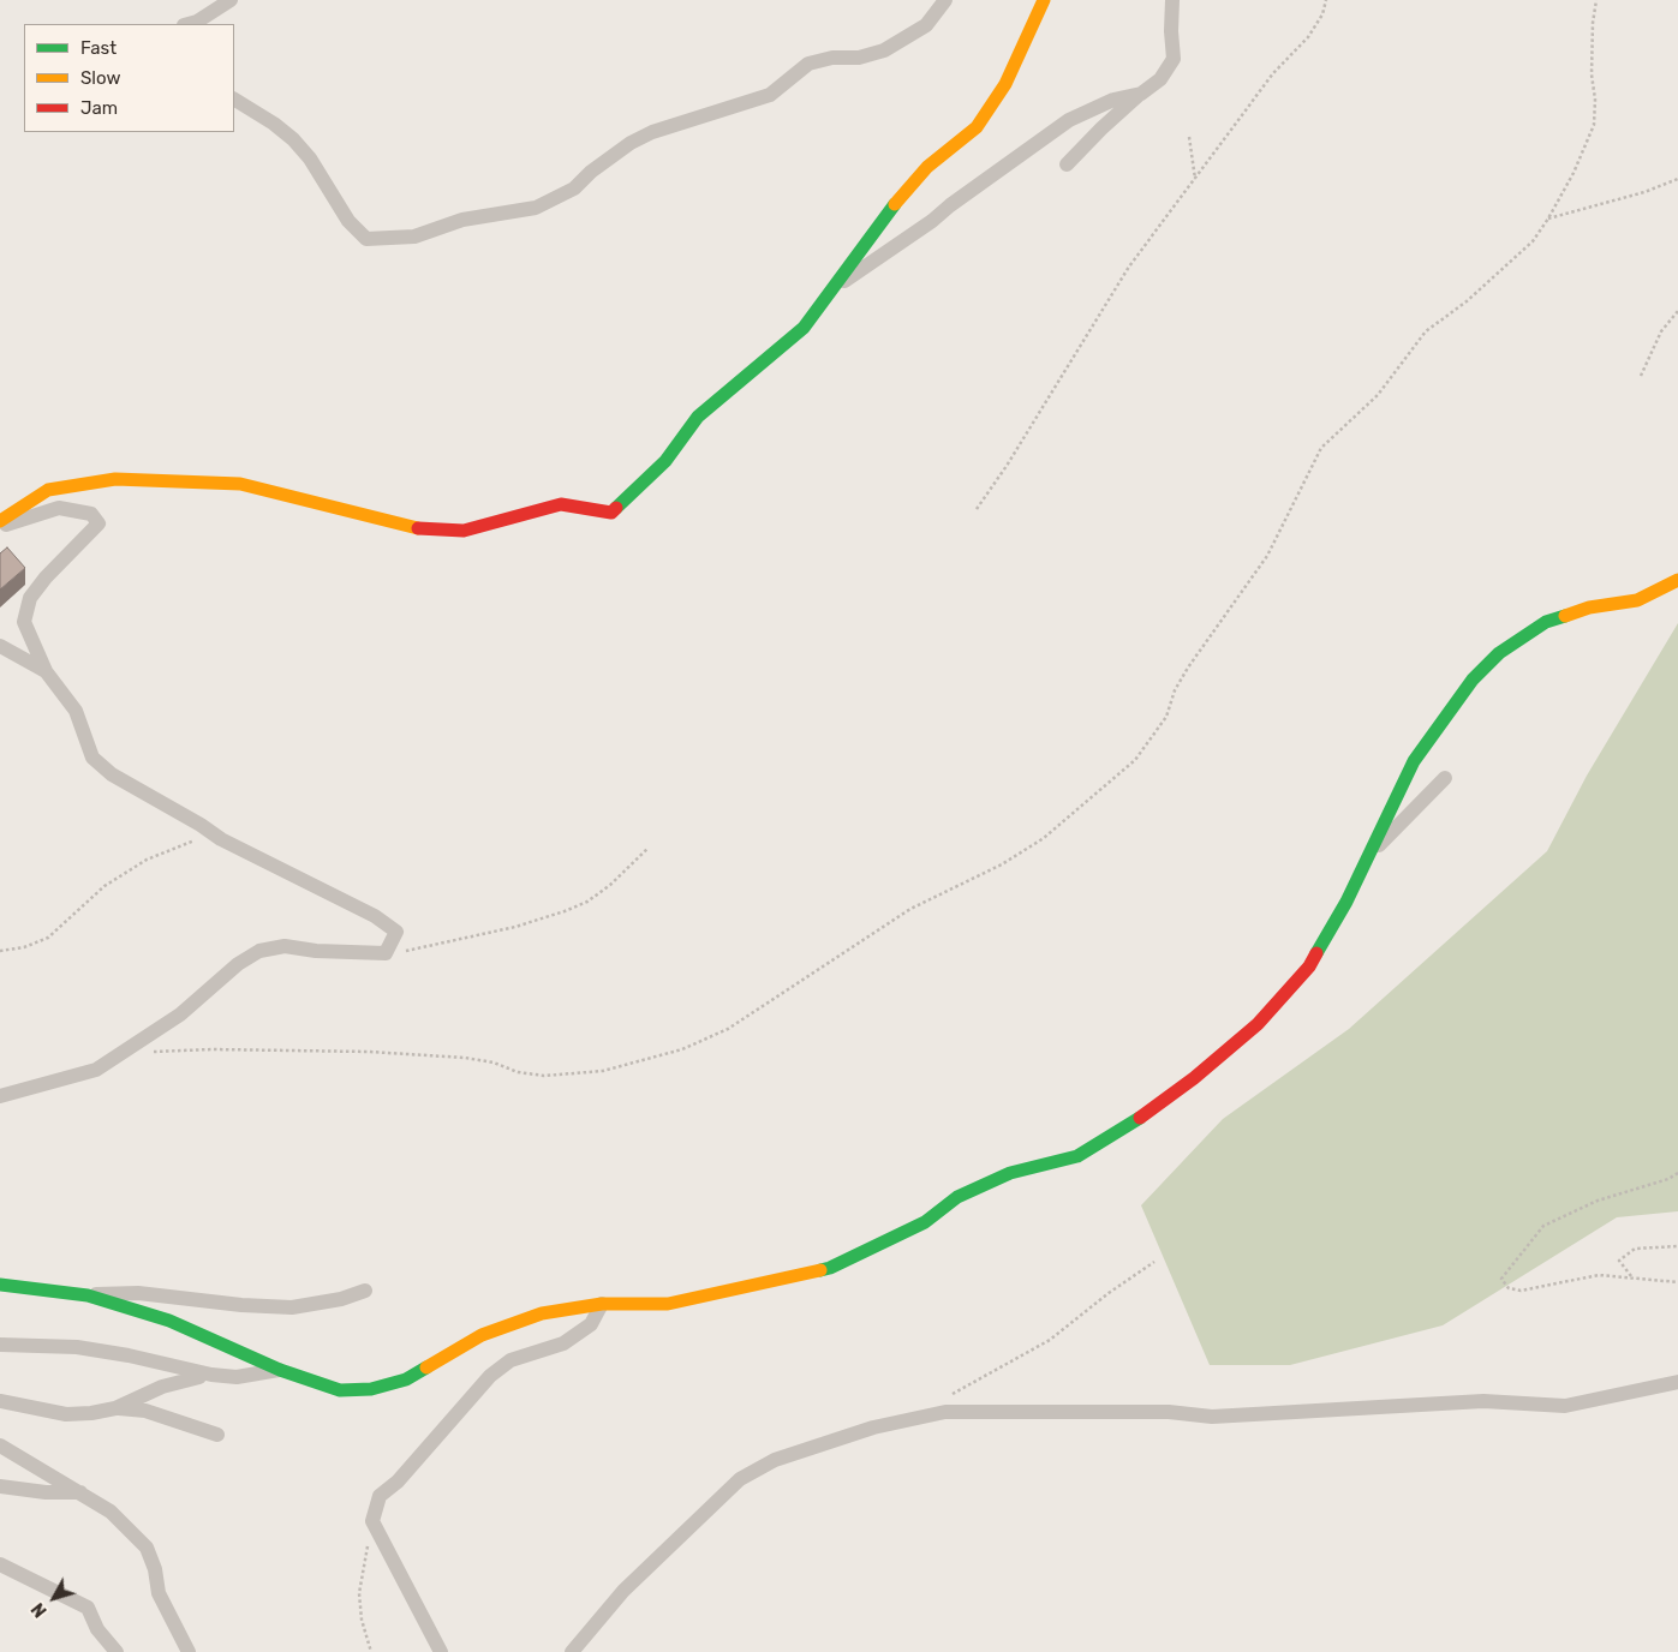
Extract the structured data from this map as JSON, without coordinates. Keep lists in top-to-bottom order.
{
  "legend": ["Fast", "Slow", "Jam"],
  "north": "bottom left"
}
